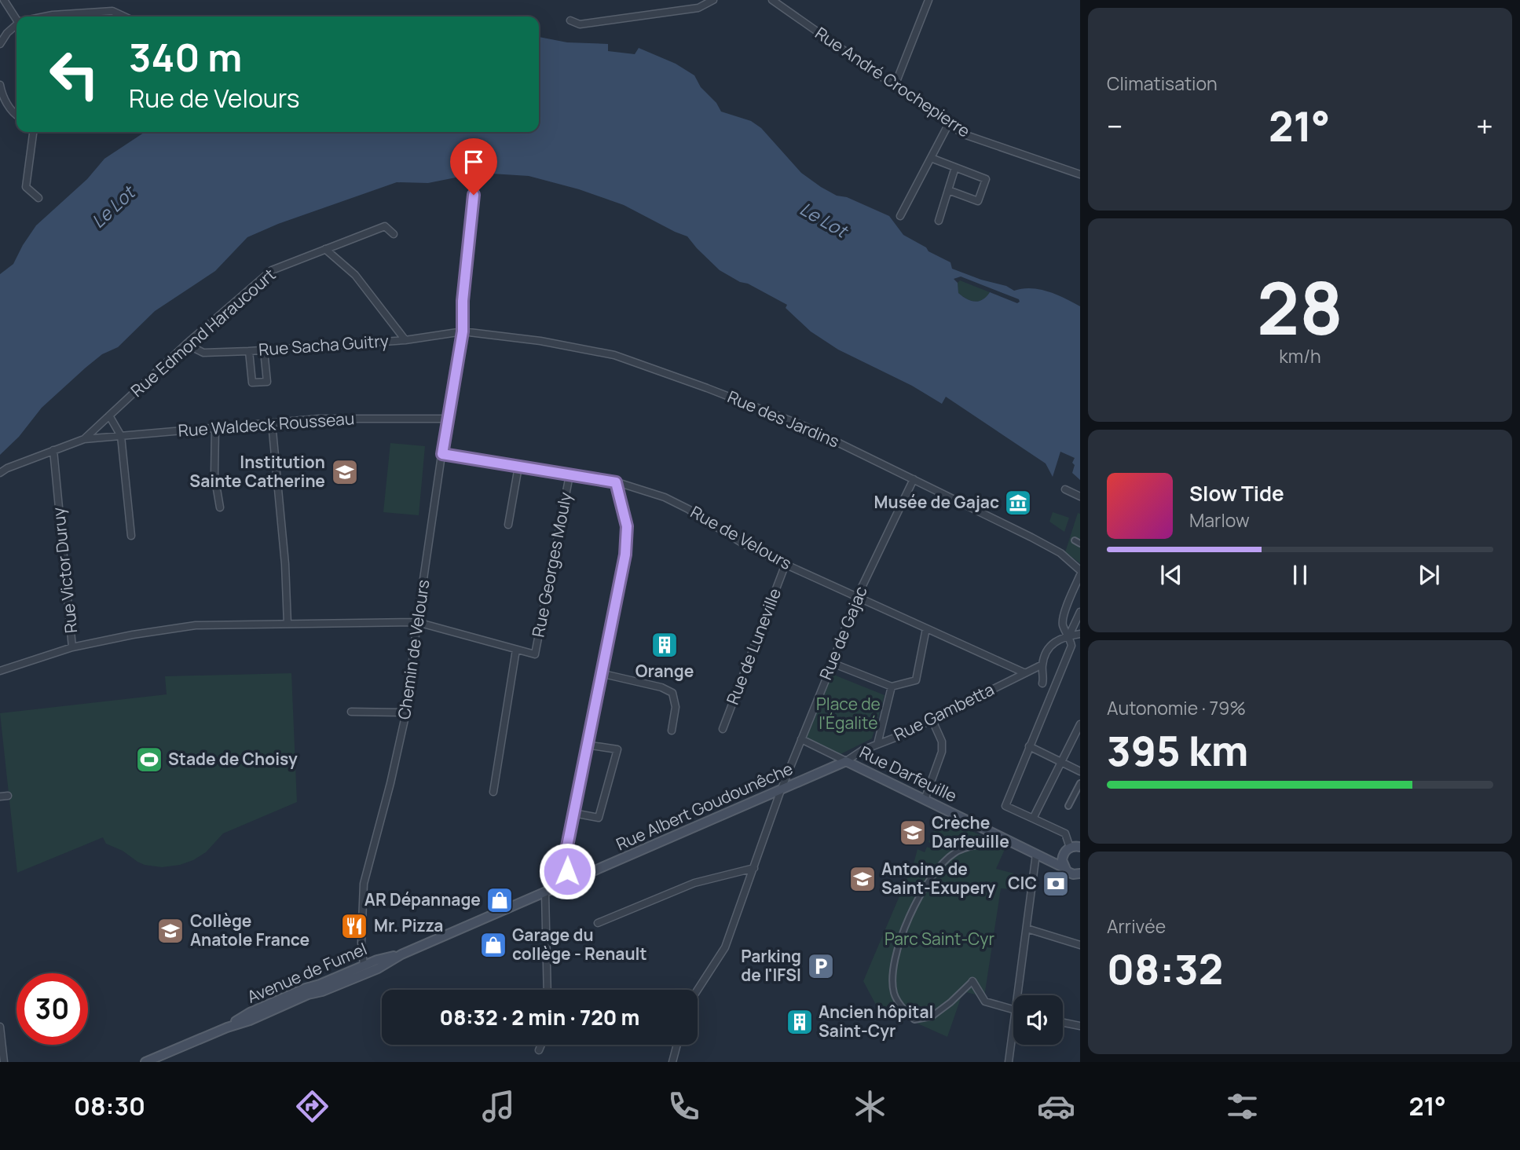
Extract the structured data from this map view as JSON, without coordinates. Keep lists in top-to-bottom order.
{
  "streets": {
    "main road": ["Rue Darfeuille", "Rue Albert Goudounêche", "Avenue de Fumel"],
    "street": [
      "Rue André Crochepierre",
      "Rue Edmond Haraucourt",
      "Rue Sacha Guitry",
      "Rue des Jardins",
      "Rue Waldeck Rousseau",
      "Rue de Velours",
      "Rue Georges Mouly",
      "Rue Victor Duruy",
      "Rue de Gajac",
      "Rue de Luneville",
      "Chemin de Velours",
      "Rue Gambetta"
    ]
  },
  "crossings": [
    ["Rue Edmond Haraucourt", "Rue Sacha Guitry"],
    ["Rue Edmond Haraucourt", "Rue Waldeck Rousseau"],
    ["Rue Edmond Haraucourt", "Rue Victor Duruy"],
    ["Rue Sacha Guitry", "Rue des Jardins"],
    ["Rue Sacha Guitry", "Chemin de Velours"],
    ["Rue des Jardins", "Rue de Gajac"],
    ["Rue des Jardins", "Chemin de Velours"],
    ["Rue Waldeck Rousseau", "Chemin de Velours"],
    ["Rue de Velours", "Rue Georges Mouly"],
    ["Rue de Velours", "Rue de Gajac"],
    ["Rue de Velours", "Rue de Luneville"],
    ["Rue de Velours", "Chemin de Velours"],
    ["Rue de Velours", "Rue Gambetta"],
    ["Rue de Gajac", "Rue Albert Goudounêche"],
    ["Chemin de Velours", "Avenue de Fumel"],
    ["Rue Gambetta", "Rue Darfeuille"],
    ["Rue Gambetta", "Rue Albert Goudounêche"],
    ["Rue Darfeuille", "Rue Albert Goudounêche"],
    ["Rue Albert Goudounêche", "Avenue de Fumel"]
  ],
  "water": ["Le Lot"],
  "parks": ["Place de l'Égalité", "Parc Saint-Cyr"],
  "places": {
    "school or university": [
      "Institution Sainte Catherine",
      "Crèche Darfeuille",
      "Antoine de Saint-Exupery",
      "Collège Anatole France"
    ],
    "museum": ["Musée de Gajac"],
    "building": ["Orange", "Ancien hôpital Saint-Cyr"],
    "sports": ["Stade de Choisy"],
    "bank": ["CIC"],
    "shop": ["AR Dépannage", "Garage du collège - Renault"],
    "restaurant": ["Mr. Pizza"],
    "parking": ["Parking de l'IFSI"]
  },
  "page": {
    "tile": [
      "Climatisation",
      ["28", "km/h"],
      ["Autonomie · 79%", "395 km"],
      ["Arrivée", "08:32"]
    ],
    "turn": ["340 m", "Rue de Velours"],
    "heat": ["−", "21°", "+"],
    "song": ["Slow Tide", "Marlow"],
    "limit": "30",
    "trip": "08:32 · 2 min · 720 m",
    "tabs": ["08:30", "21°"]
  }
}
